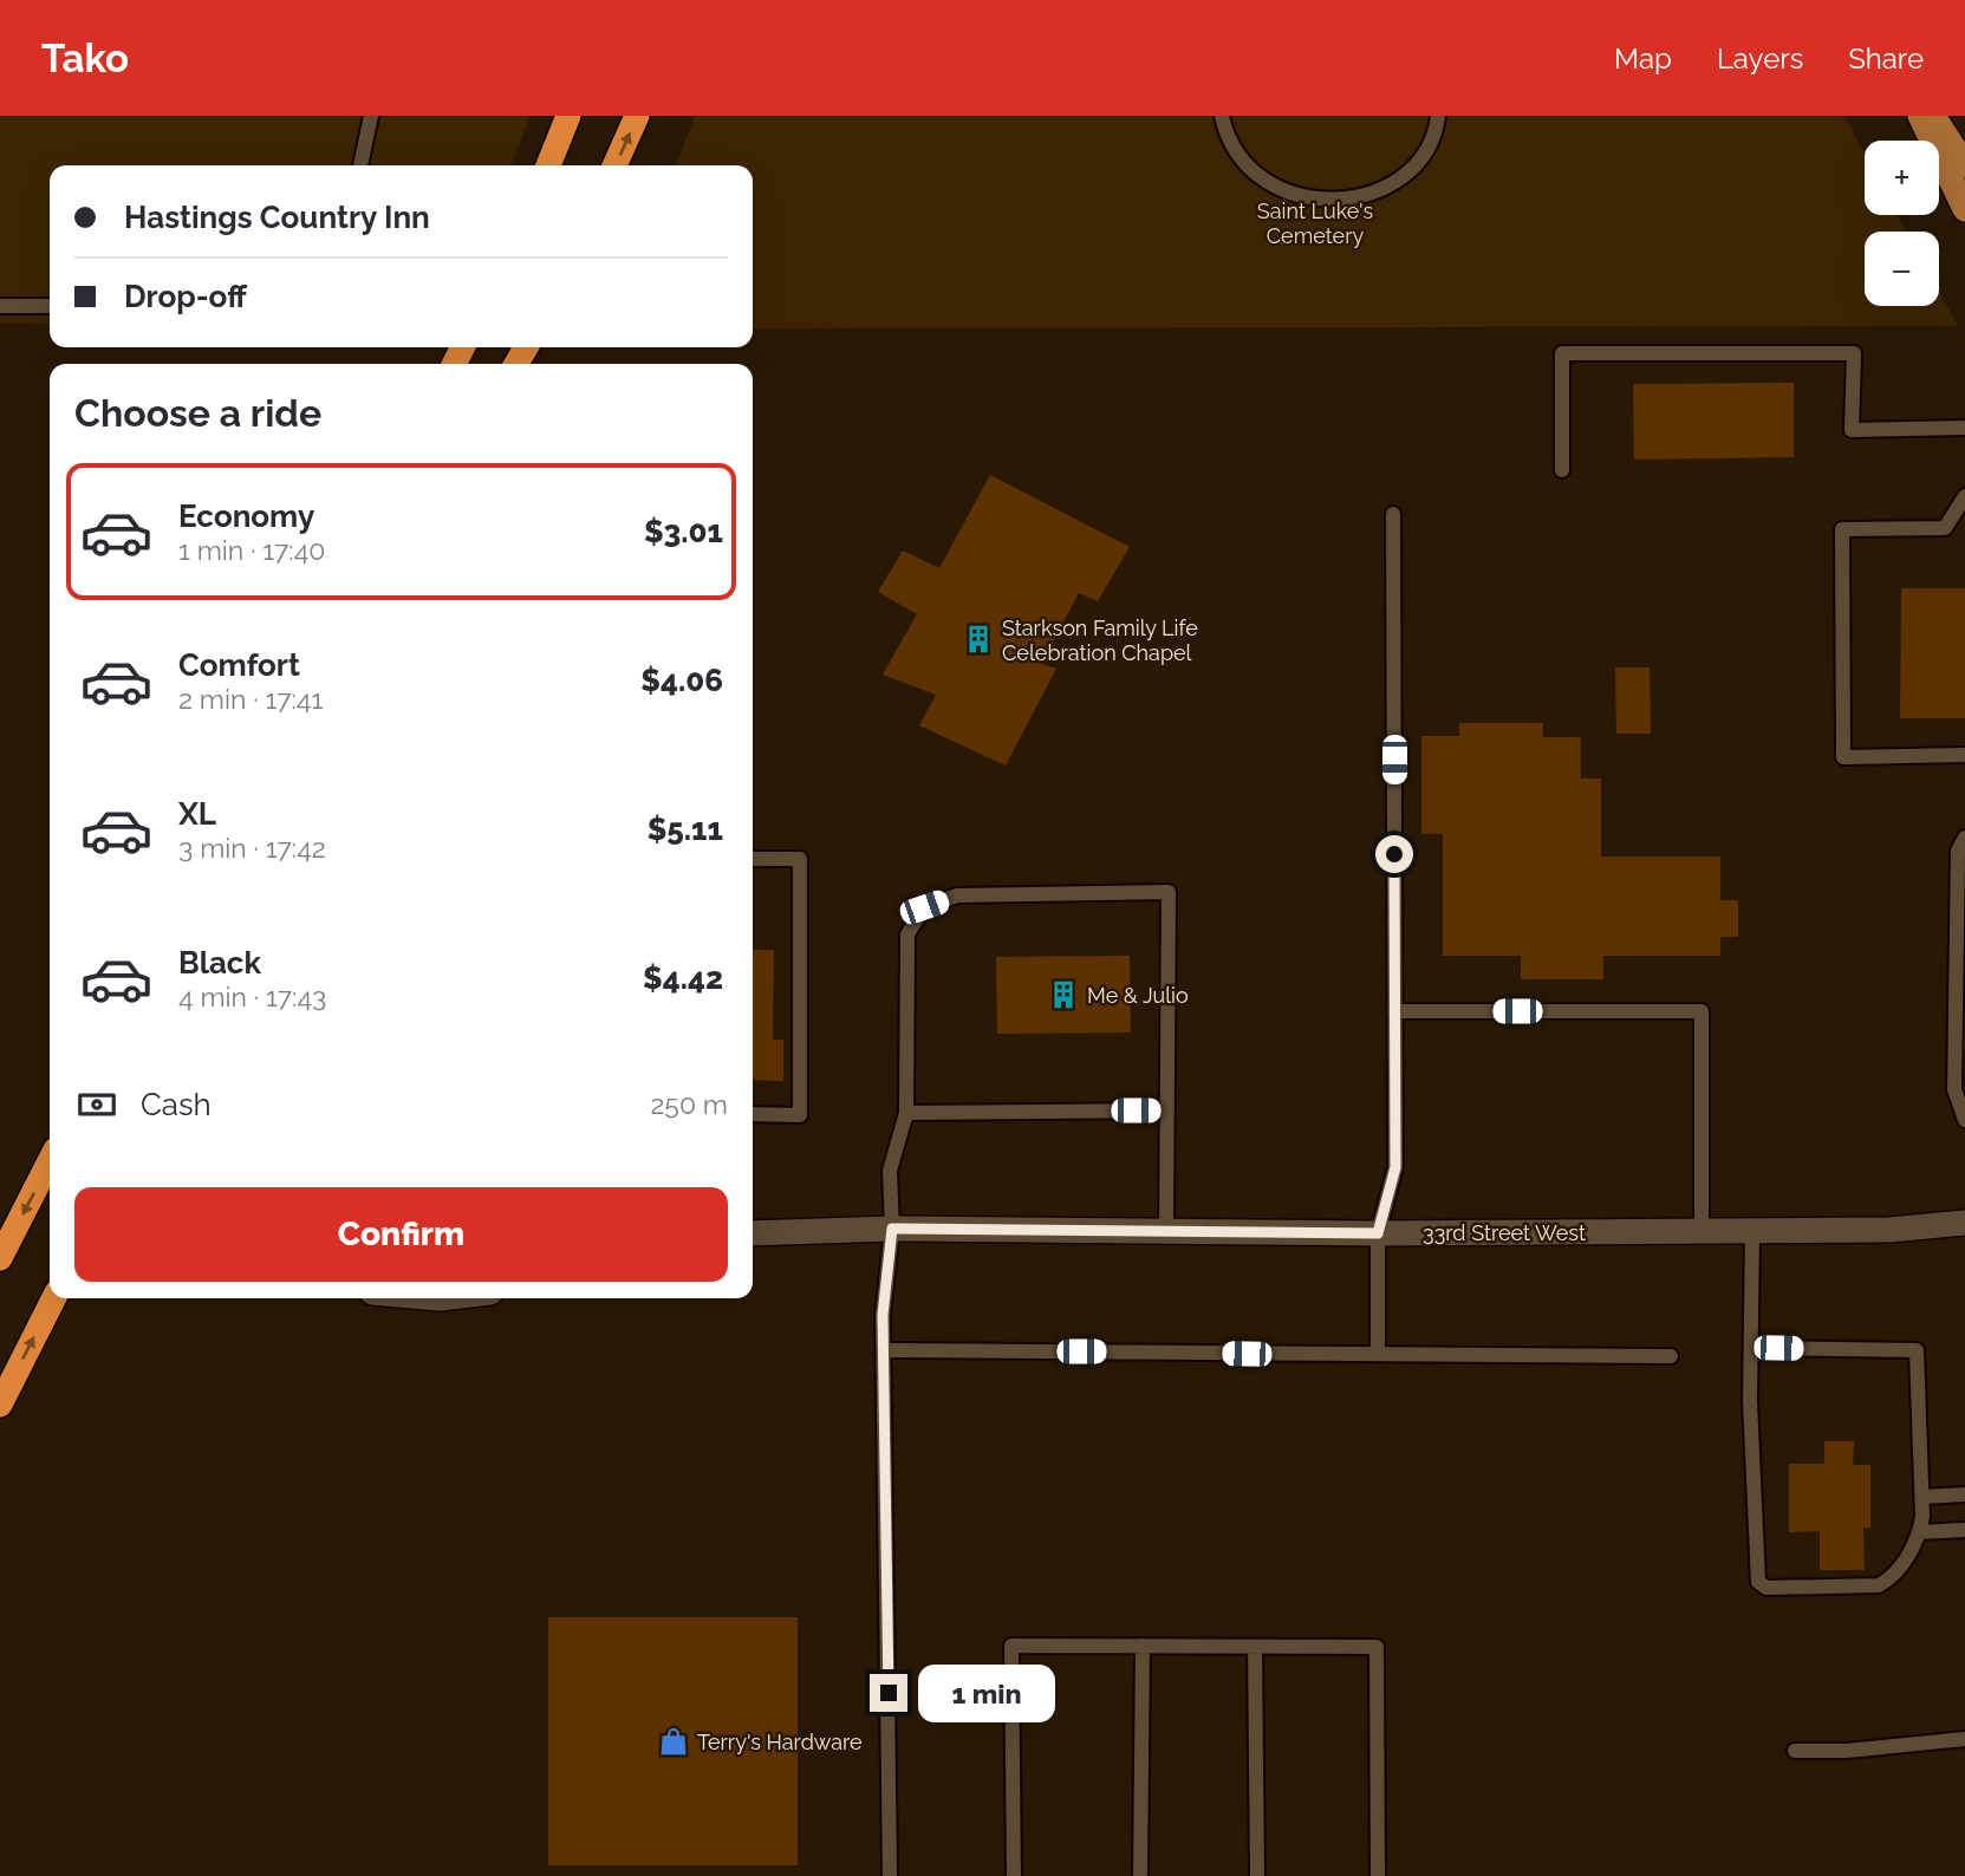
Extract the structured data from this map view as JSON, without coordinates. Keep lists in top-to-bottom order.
{
  "streets": {
    "street": ["33rd Street West"]
  },
  "parks": ["Saint Luke's Cemetery"],
  "places": {
    "building": ["Starkson Family Life Celebration Chapel", "Me & Julio"],
    "shop": ["Terry's Hardware"]
  },
  "page": {
    "header": "Tako",
    "nav": ["Map", "Layers", "Share"],
    "map_buttons": ["+", "−"],
    "banner": ["Hastings Country Inn", "Drop-off"],
    "heading": "Choose a ride",
    "list": [
      {
        "name": "Economy",
        "note": "1 min · 17:40",
        "value": "$3.01"
      },
      {
        "name": "Comfort",
        "note": "2 min · 17:41",
        "value": "$4.06"
      },
      {
        "name": "XL",
        "note": "3 min · 17:42",
        "value": "$5.11"
      },
      {
        "name": "Black",
        "note": "4 min · 17:43",
        "value": "$4.42"
      }
    ],
    "pay": ["Cash", "250 m"],
    "buttons": "Confirm",
    "bubble": "1 min"
  }
}
